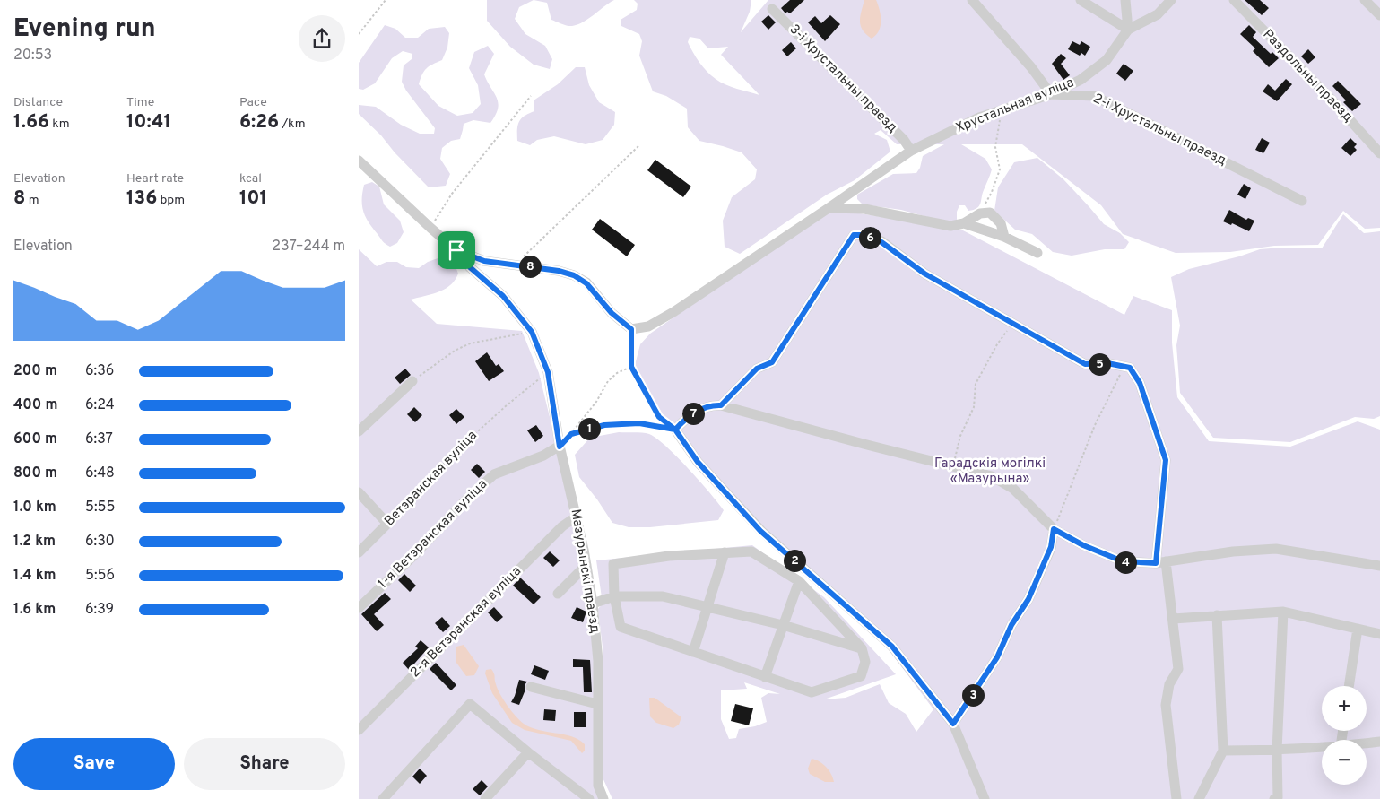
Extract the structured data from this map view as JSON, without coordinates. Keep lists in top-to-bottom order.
{
  "streets": {
    "street": [
      "Раздольны праезд",
      "3-і Хрустальны праезд",
      "Хрустальная вуліца",
      "2-і Хрустальны праезд",
      "Ветэранская вуліца",
      "1-я Ветэранская вуліца",
      "Мазурынскі праезд",
      "2-я Ветэранская вуліца"
    ]
  },
  "crossings": [
    ["3-і Хрустальны праезд", "Хрустальная вуліца"],
    ["Хрустальная вуліца", "2-і Хрустальны праезд"],
    ["Ветэранская вуліца", "Мазурынскі праезд"],
    ["1-я Ветэранская вуліца", "Мазурынскі праезд"],
    ["Мазурынскі праезд", "2-я Ветэранская вуліца"]
  ],
  "parks": ["Гарадскія могілкі «Мазурына»"],
  "page": {
    "heading": ["Evening run", "20:53"],
    "stats": [
      ["Distance", "1.66 km"],
      ["Time", "10:41"],
      ["Pace", "6:26 /km"],
      ["Elevation", "8 m"],
      ["Heart rate", "136 bpm"],
      ["kcal", "101"]
    ],
    "pins": [
      "6",
      "8",
      "5",
      "7",
      "1",
      "2",
      "4",
      "3"
    ],
    "chart": ["Elevation", "237–244 m"],
    "list": [
      {
        "name": "200 m",
        "note": "6:36"
      },
      {
        "name": "400 m",
        "note": "6:24"
      },
      {
        "name": "600 m",
        "note": "6:37"
      },
      {
        "name": "800 m",
        "note": "6:48"
      },
      {
        "name": "1.0 km",
        "note": "5:55"
      },
      {
        "name": "1.2 km",
        "note": "6:30"
      },
      {
        "name": "1.4 km",
        "note": "5:56"
      },
      {
        "name": "1.6 km",
        "note": "6:39"
      }
    ],
    "map_buttons": ["+", "−"],
    "buttons": ["Save", "Share"]
  }
}
